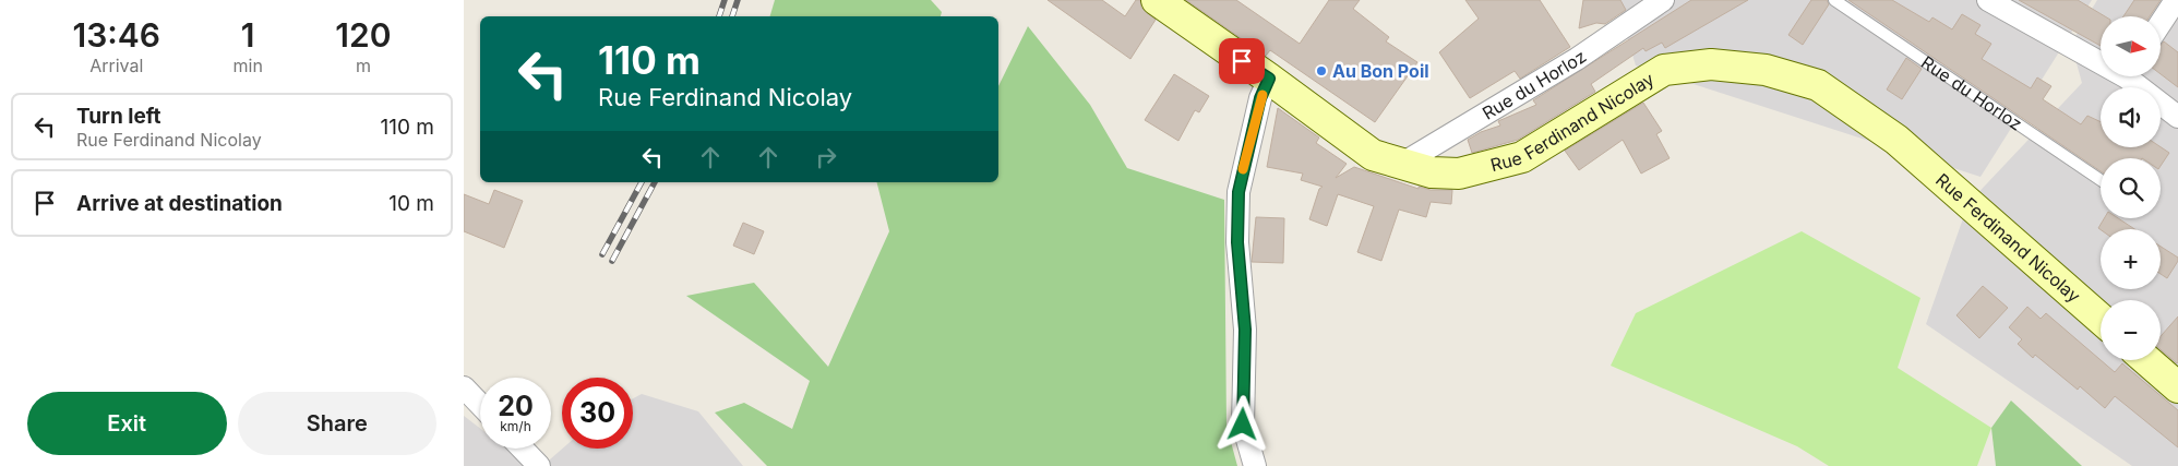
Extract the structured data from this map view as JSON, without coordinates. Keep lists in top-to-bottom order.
{
  "streets": {
    "street": ["Rue du Horloz", "Rue Ferdinand Nicolay"]
  },
  "crossings": [
    ["Rue du Horloz", "Rue Ferdinand Nicolay"]
  ],
  "places": ["Au Bon Poil"],
  "north": "right",
  "page": {
    "eta": [
      "13:46",
      "Arrival",
      "1",
      "min",
      "120",
      "m"
    ],
    "map_buttons": ["+", "−"],
    "turn": ["110 m", "Rue Ferdinand Nicolay"],
    "list": [
      {
        "name": "Turn left",
        "note": "Rue Ferdinand Nicolay",
        "value": "110 m"
      },
      {
        "name": "Arrive at destination",
        "value": "10 m"
      }
    ],
    "speed": "20 km/h",
    "limit": "30",
    "buttons": ["Exit", "Share"]
  }
}
